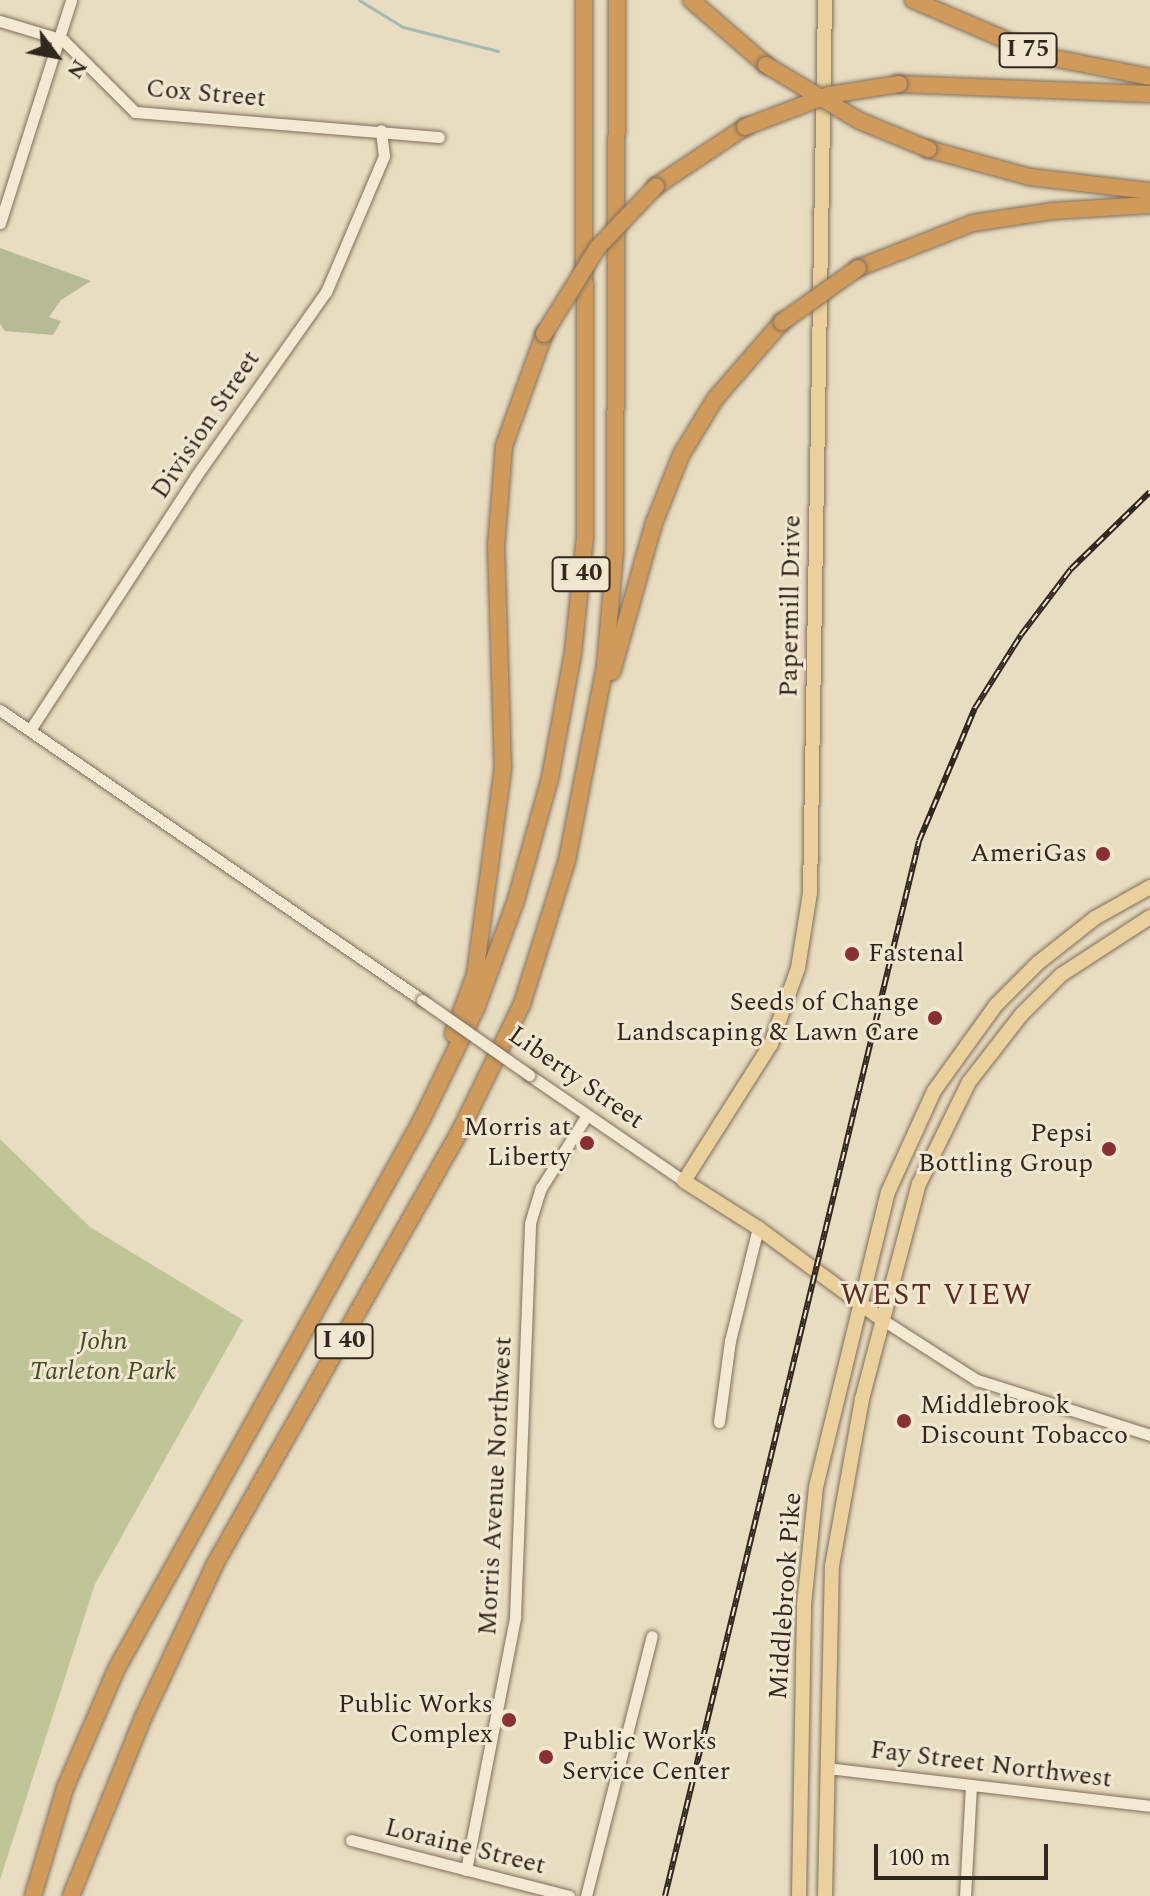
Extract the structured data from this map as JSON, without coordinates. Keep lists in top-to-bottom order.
{
  "streets": {
    "highway": ["I 75", "I 40"],
    "main road": ["Papermill Drive", "Liberty Street", "Middlebrook Pike"],
    "street": [
      "Cox Street",
      "Division Street",
      "Morris Avenue Northwest",
      "Fay Street Northwest",
      "Loraine Street"
    ]
  },
  "crossings": [
    ["Cox Street", "Division Street"],
    ["Division Street", "Liberty Street"],
    ["Papermill Drive", "Liberty Street"],
    ["Liberty Street", "Morris Avenue Northwest"],
    ["Liberty Street", "Middlebrook Pike"],
    ["Morris Avenue Northwest", "Loraine Street"],
    ["Middlebrook Pike", "Fay Street Northwest"]
  ],
  "districts": ["WEST VIEW"],
  "parks": ["John Tarleton Park"],
  "places": [
    "AmeriGas",
    "Fastenal",
    "Seeds of Change Landscaping & Lawn Care",
    "Morris at Liberty",
    "Pepsi Bottling Group",
    "Middlebrook Discount Tobacco",
    "Public Works Complex",
    "Public Works Service Center"
  ],
  "scale_bar": "100 m",
  "north": "bottom right"
}
